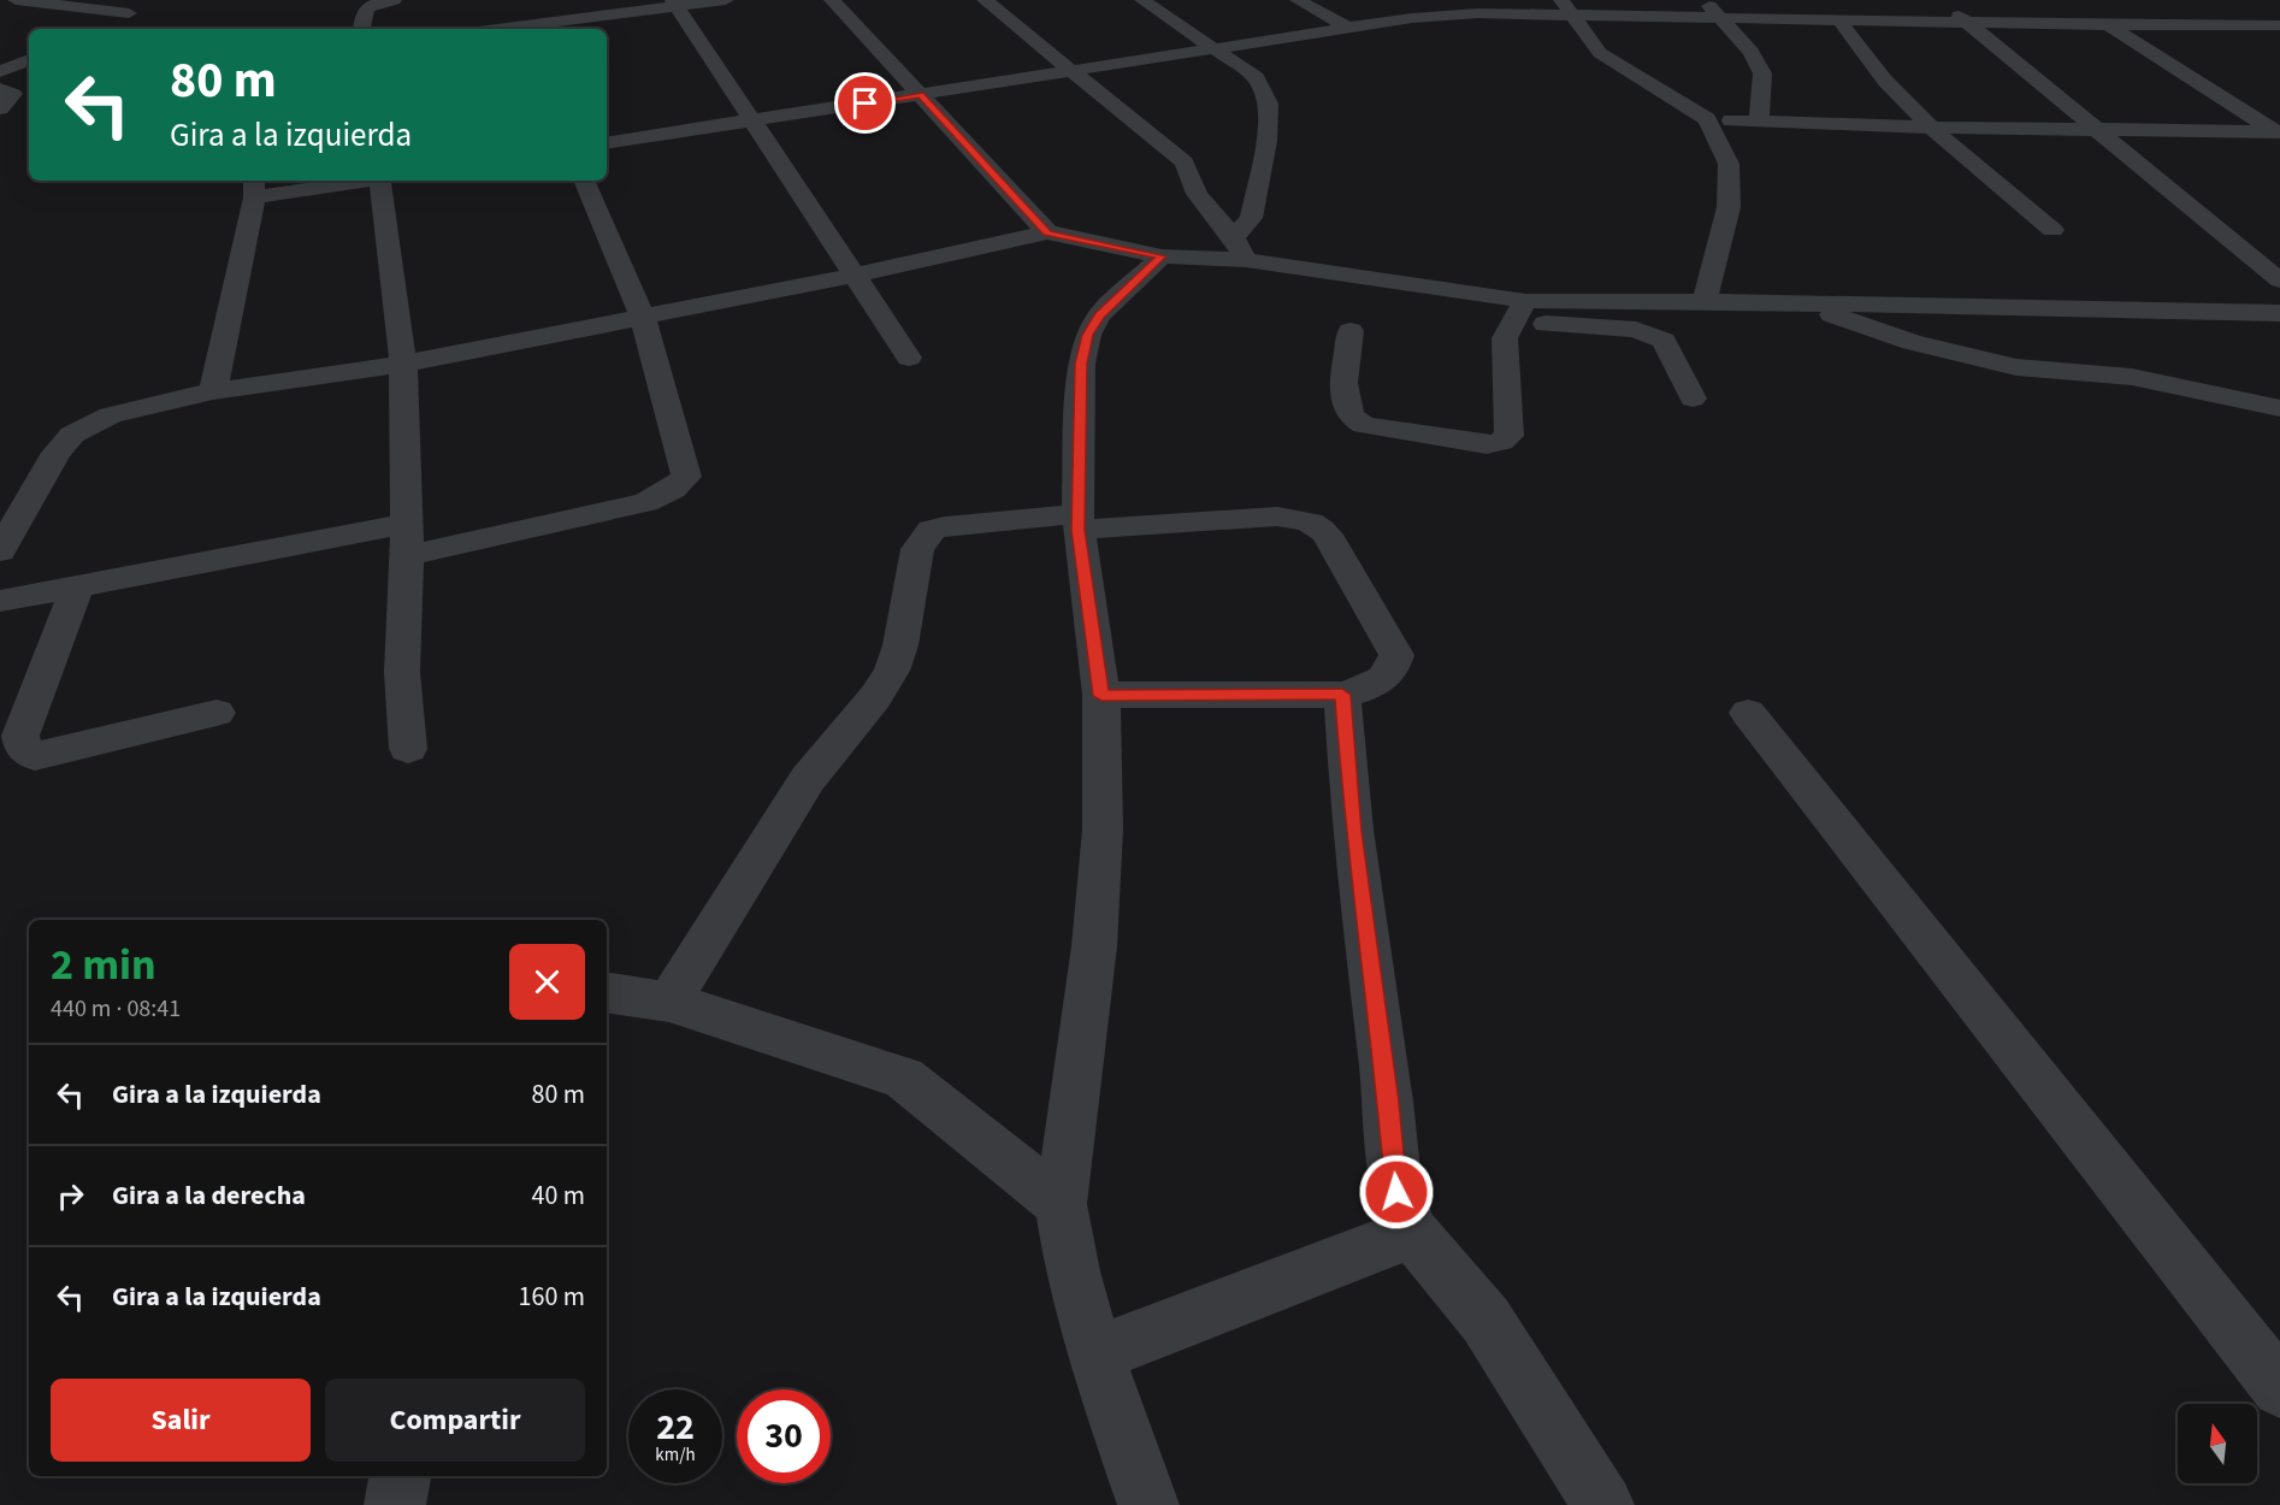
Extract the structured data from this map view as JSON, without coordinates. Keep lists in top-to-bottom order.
{
  "north": "top",
  "page": {
    "turn": ["80 m", "Gira a la izquierda"],
    "heading": ["2 min", "440 m · 08:41"],
    "list": [
      {
        "name": "Gira a la izquierda",
        "value": "80 m"
      },
      {
        "name": "Gira a la derecha",
        "value": "40 m"
      },
      {
        "name": "Gira a la izquierda",
        "value": "160 m"
      }
    ],
    "buttons": ["Salir", "Compartir"],
    "speed": "22 km/h",
    "limit": "30"
  }
}
